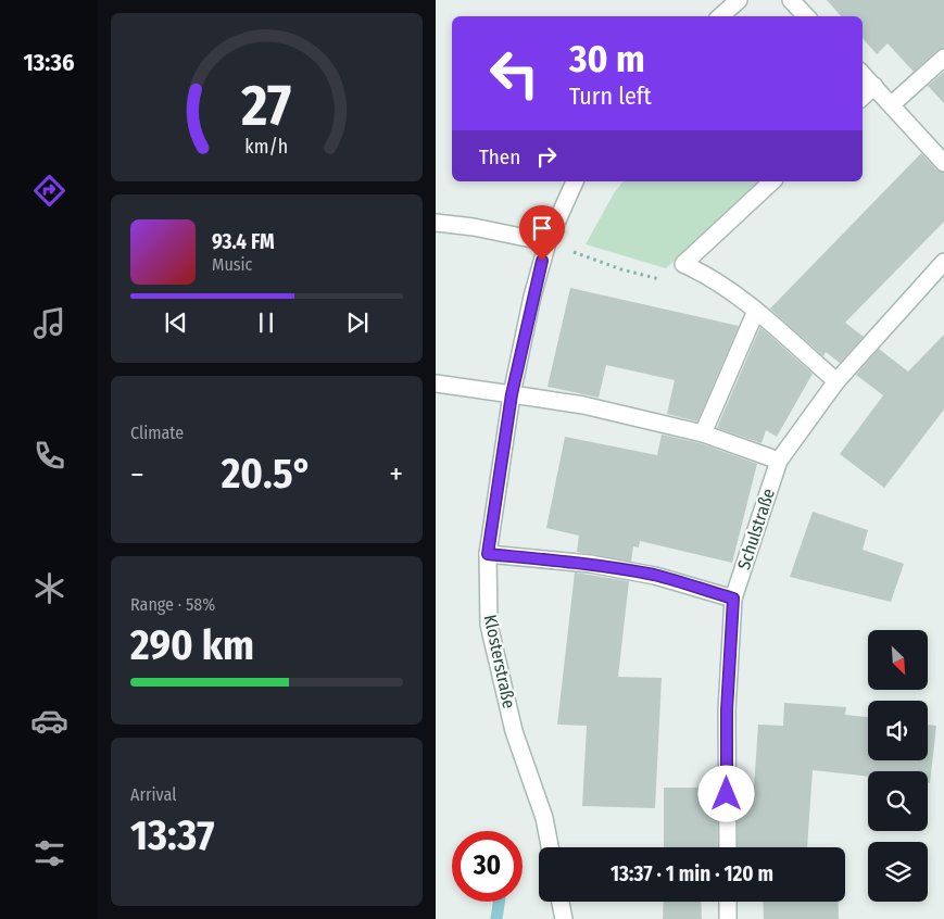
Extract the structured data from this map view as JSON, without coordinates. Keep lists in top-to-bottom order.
{
  "streets": {
    "street": ["Schulstraße", "Klosterstraße"]
  },
  "north": "bottom right",
  "page": {
    "tabs": "13:36",
    "turn": ["30 m", "Turn left"],
    "then": "Then",
    "song": ["93.4 FM", "Music"],
    "tile": [
      "Climate",
      ["Range · 58%", "290 km"],
      ["Arrival", "13:37"]
    ],
    "heat": ["−", "20.5°", "+"],
    "limit": "30",
    "trip": "13:37 · 1 min · 120 m",
    "gauge": ["27", "km/h"]
  }
}
